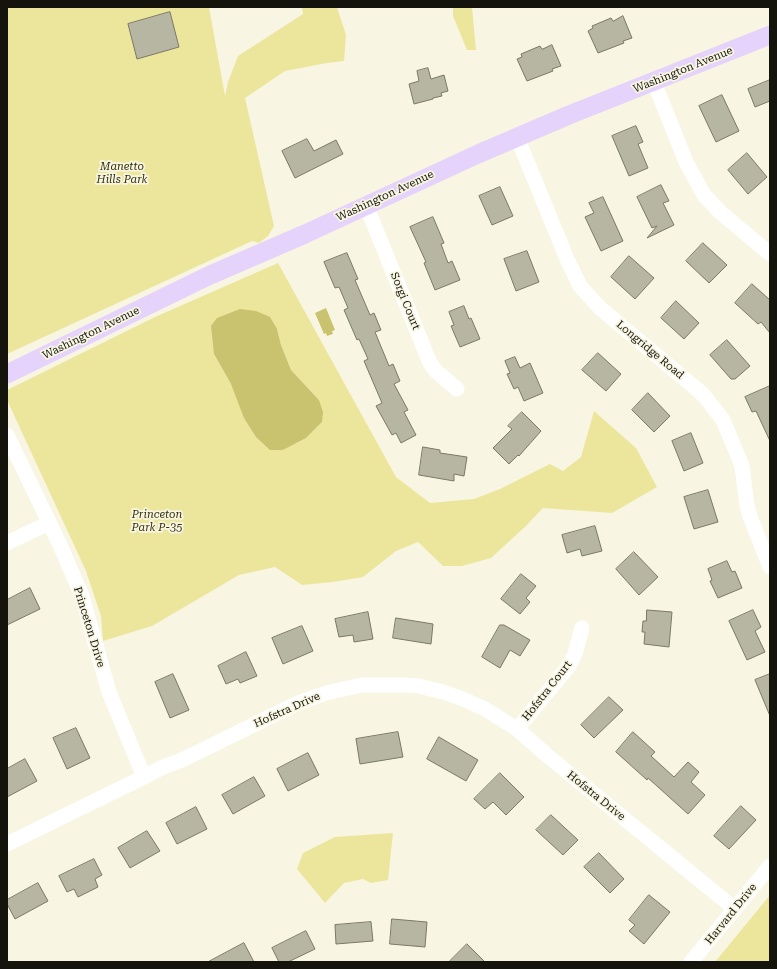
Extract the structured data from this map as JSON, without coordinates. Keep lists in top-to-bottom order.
{
  "streets": {
    "main road": ["Washington Avenue"],
    "street": [
      "Sorgi Court",
      "Longridge Road",
      "Princeton Drive",
      "Hofstra Court",
      "Hofstra Drive",
      "Harvard Drive"
    ]
  },
  "crossings": [
    ["Washington Avenue", "Sorgi Court"],
    ["Washington Avenue", "Longridge Road"],
    ["Princeton Drive", "Hofstra Drive"],
    ["Hofstra Court", "Hofstra Drive"],
    ["Hofstra Drive", "Harvard Drive"]
  ],
  "parks": ["Manetto Hills Park", "Princeton Park P-35"]
}
